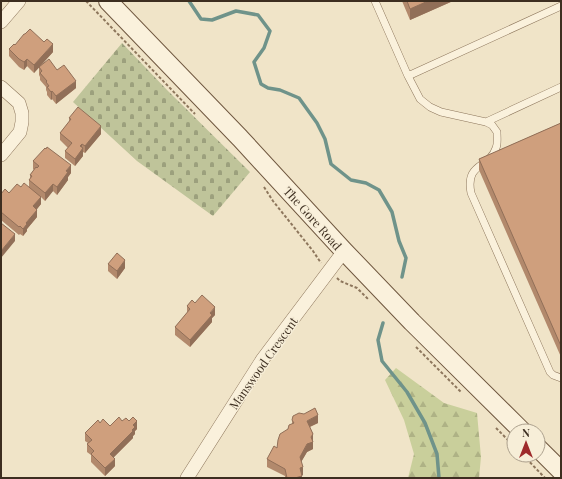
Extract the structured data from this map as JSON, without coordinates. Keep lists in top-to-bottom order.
{
  "streets": {
    "main road": ["The Gore Road"],
    "street": ["Manswood Crescent"]
  },
  "crossings": [
    ["The Gore Road", "Manswood Crescent"]
  ],
  "north": "top"
}
